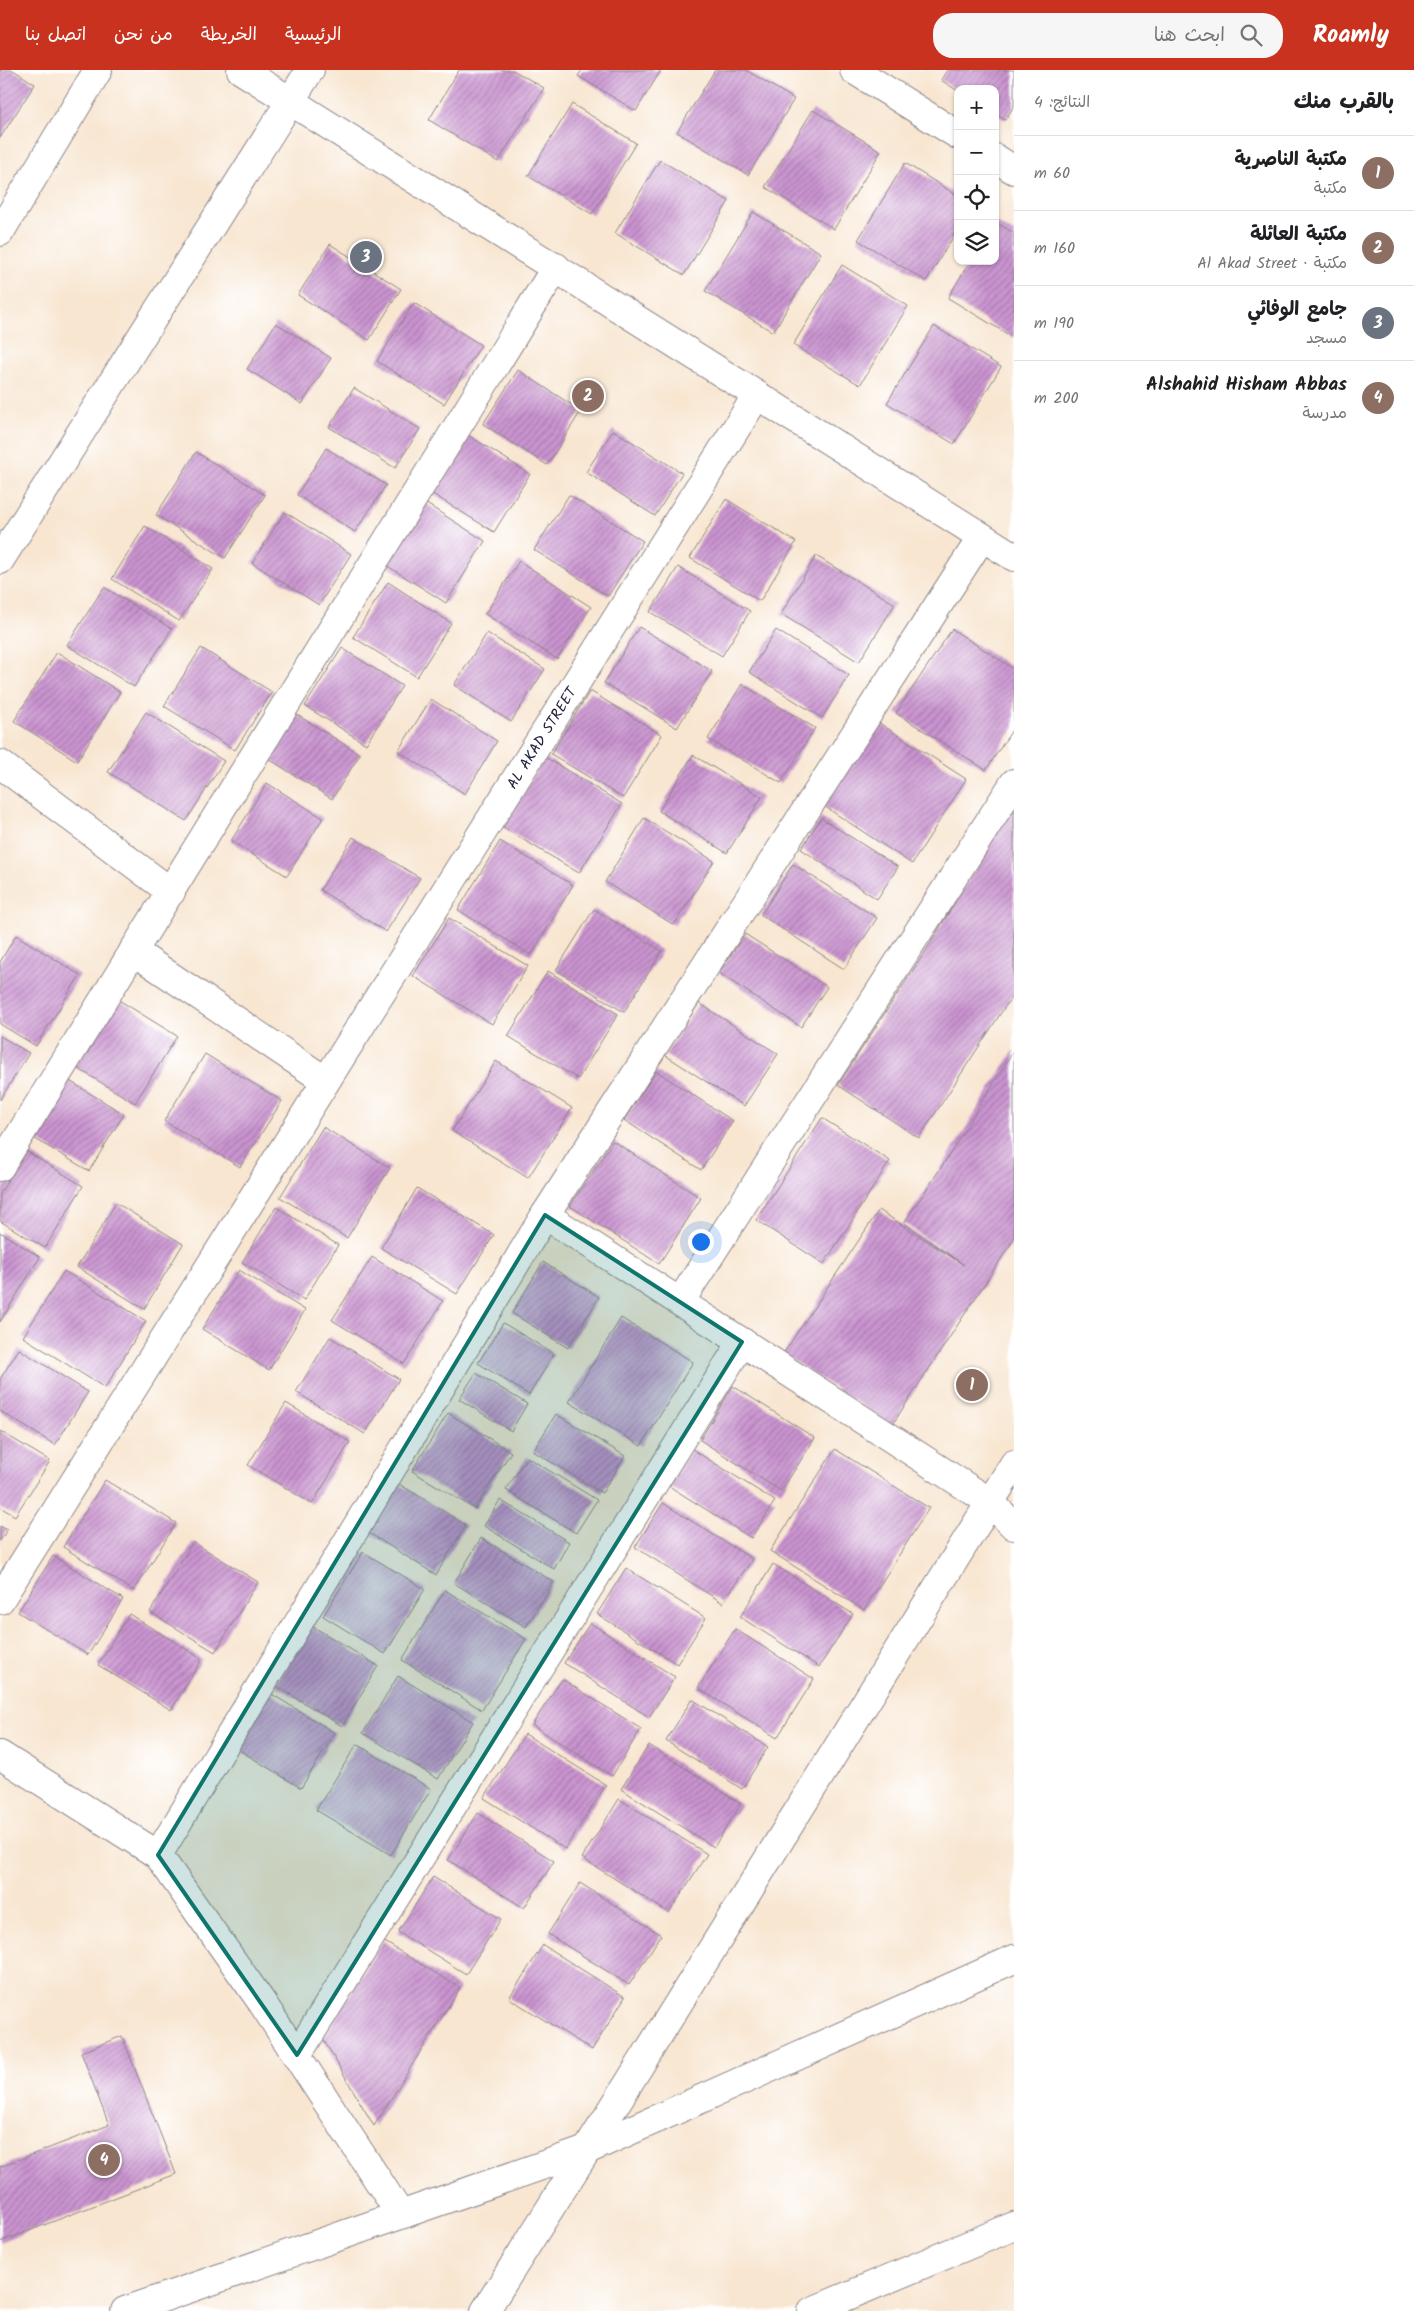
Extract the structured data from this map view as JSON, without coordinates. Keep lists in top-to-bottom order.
{
  "streets": {
    "street": ["AL AKAD STREET"]
  },
  "page": {
    "header": "Roamly",
    "search": "ابحث هنا",
    "nav": [
      "الرئيسية",
      "الخريطة",
      "من نحن",
      "اتصل بنا"
    ],
    "heading": ["بالقرب منك", "النتائج: 4"],
    "map_buttons": ["+", "−"],
    "list": [
      {
        "mark": "1",
        "name": "مكتبة الناصرية",
        "note": "مكتبة",
        "value": "60 m"
      },
      {
        "mark": "2",
        "name": "مكتبة العائلة",
        "note": "مكتبة · Al Akad Street",
        "value": "160 m"
      },
      {
        "mark": "3",
        "name": "جامع الوفائي",
        "note": "مسجد",
        "value": "190 m"
      },
      {
        "mark": "4",
        "name": "Alshahid Hisham Abbas",
        "note": "مدرسة",
        "value": "200 m"
      }
    ],
    "pins": [
      "3",
      "2",
      "1",
      "4"
    ]
  }
}
